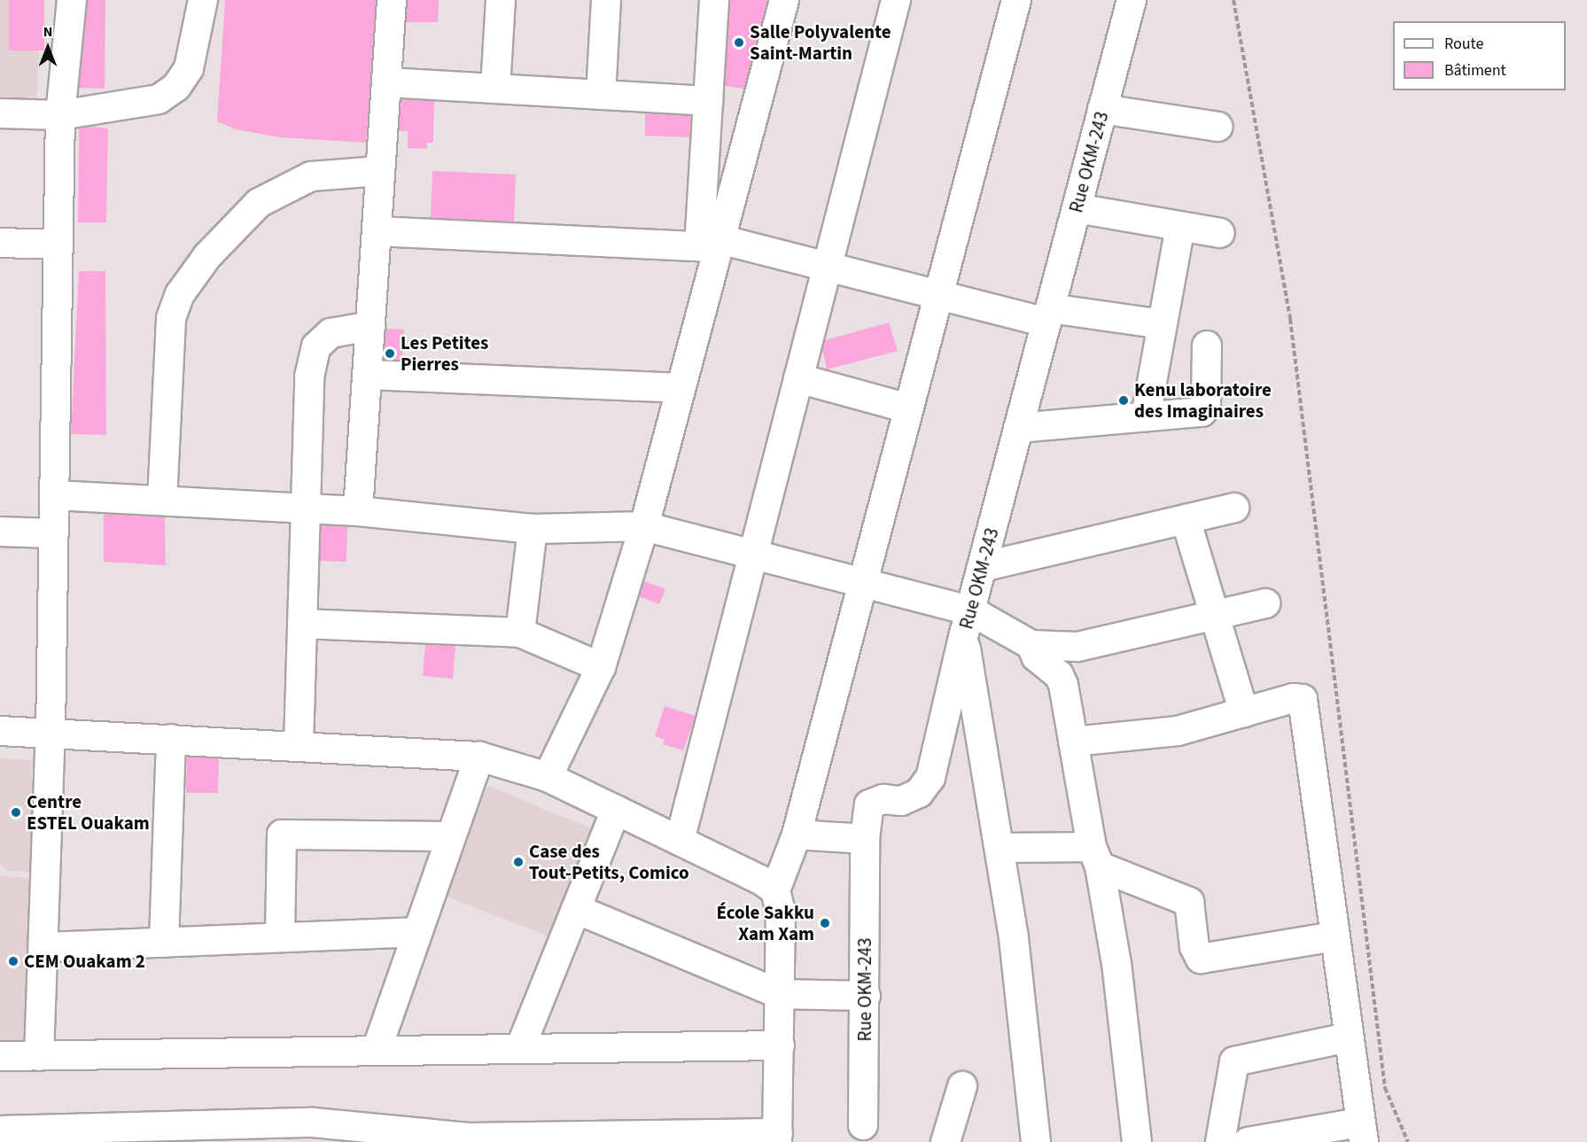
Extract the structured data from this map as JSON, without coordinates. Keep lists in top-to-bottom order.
{
  "streets": {
    "street": ["Rue OKM-243"]
  },
  "places": [
    "Salle Polyvalente Saint-Martin",
    "Les Petites Pierres",
    "Kenu laboratoire des Imaginaires",
    "Centre ESTEL Ouakam",
    "Case des Tout-Petits, Comico",
    "École Sakku Xam Xam",
    "CEM Ouakam 2"
  ],
  "legend": ["Route", "Bâtiment"],
  "north": "top"
}
